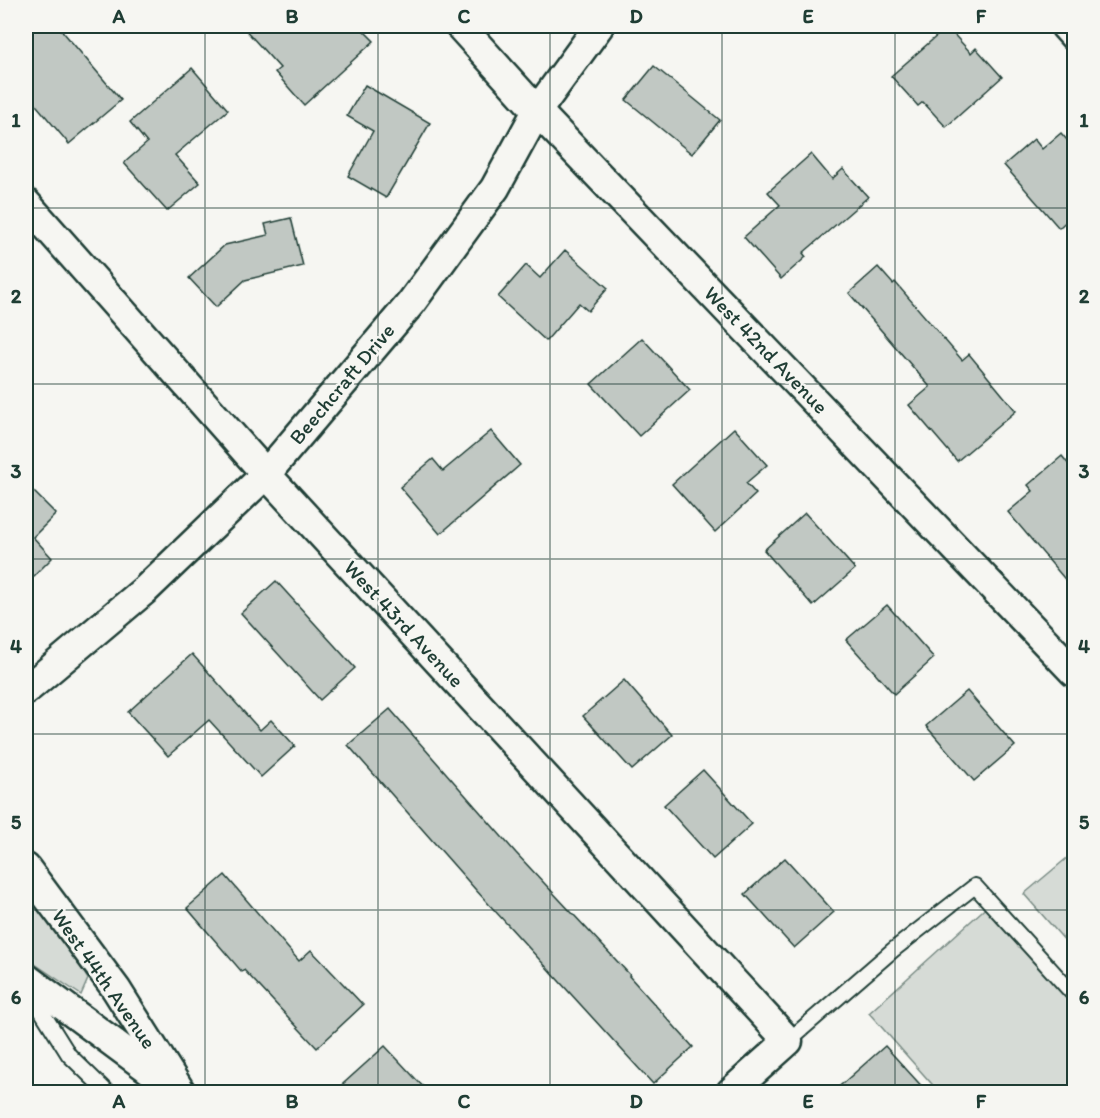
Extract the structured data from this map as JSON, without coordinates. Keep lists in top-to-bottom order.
{
  "streets": {
    "street": [
      "West 42nd Avenue",
      "Beechcraft Drive",
      "West 43rd Avenue",
      "West 44th Avenue"
    ]
  },
  "crossings": [
    ["West 42nd Avenue", "Beechcraft Drive"],
    ["Beechcraft Drive", "West 43rd Avenue"]
  ],
  "grid": {
    "columns": [
      "A",
      "B",
      "C",
      "D",
      "E",
      "F"
    ],
    "rows": [
      "1",
      "2",
      "3",
      "4",
      "5",
      "6"
    ]
  }
}
